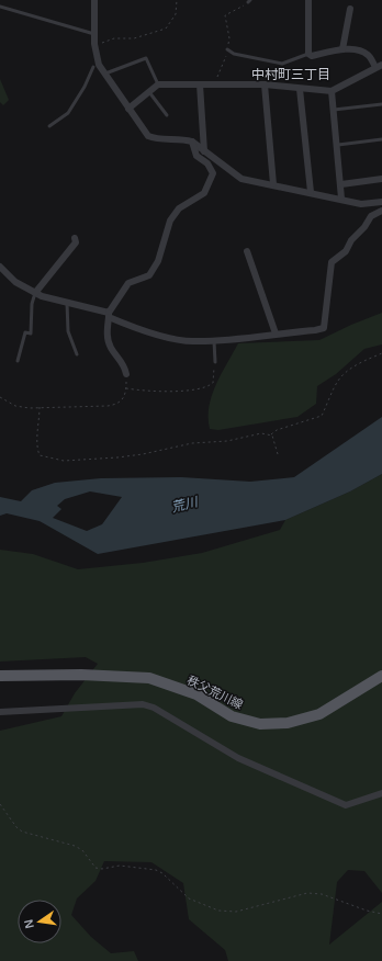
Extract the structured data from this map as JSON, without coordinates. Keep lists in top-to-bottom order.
{
  "streets": {
    "main road": ["秩父荒川線"]
  },
  "districts": ["中村町三丁目"],
  "water": ["荒川"],
  "north": "left"
}
